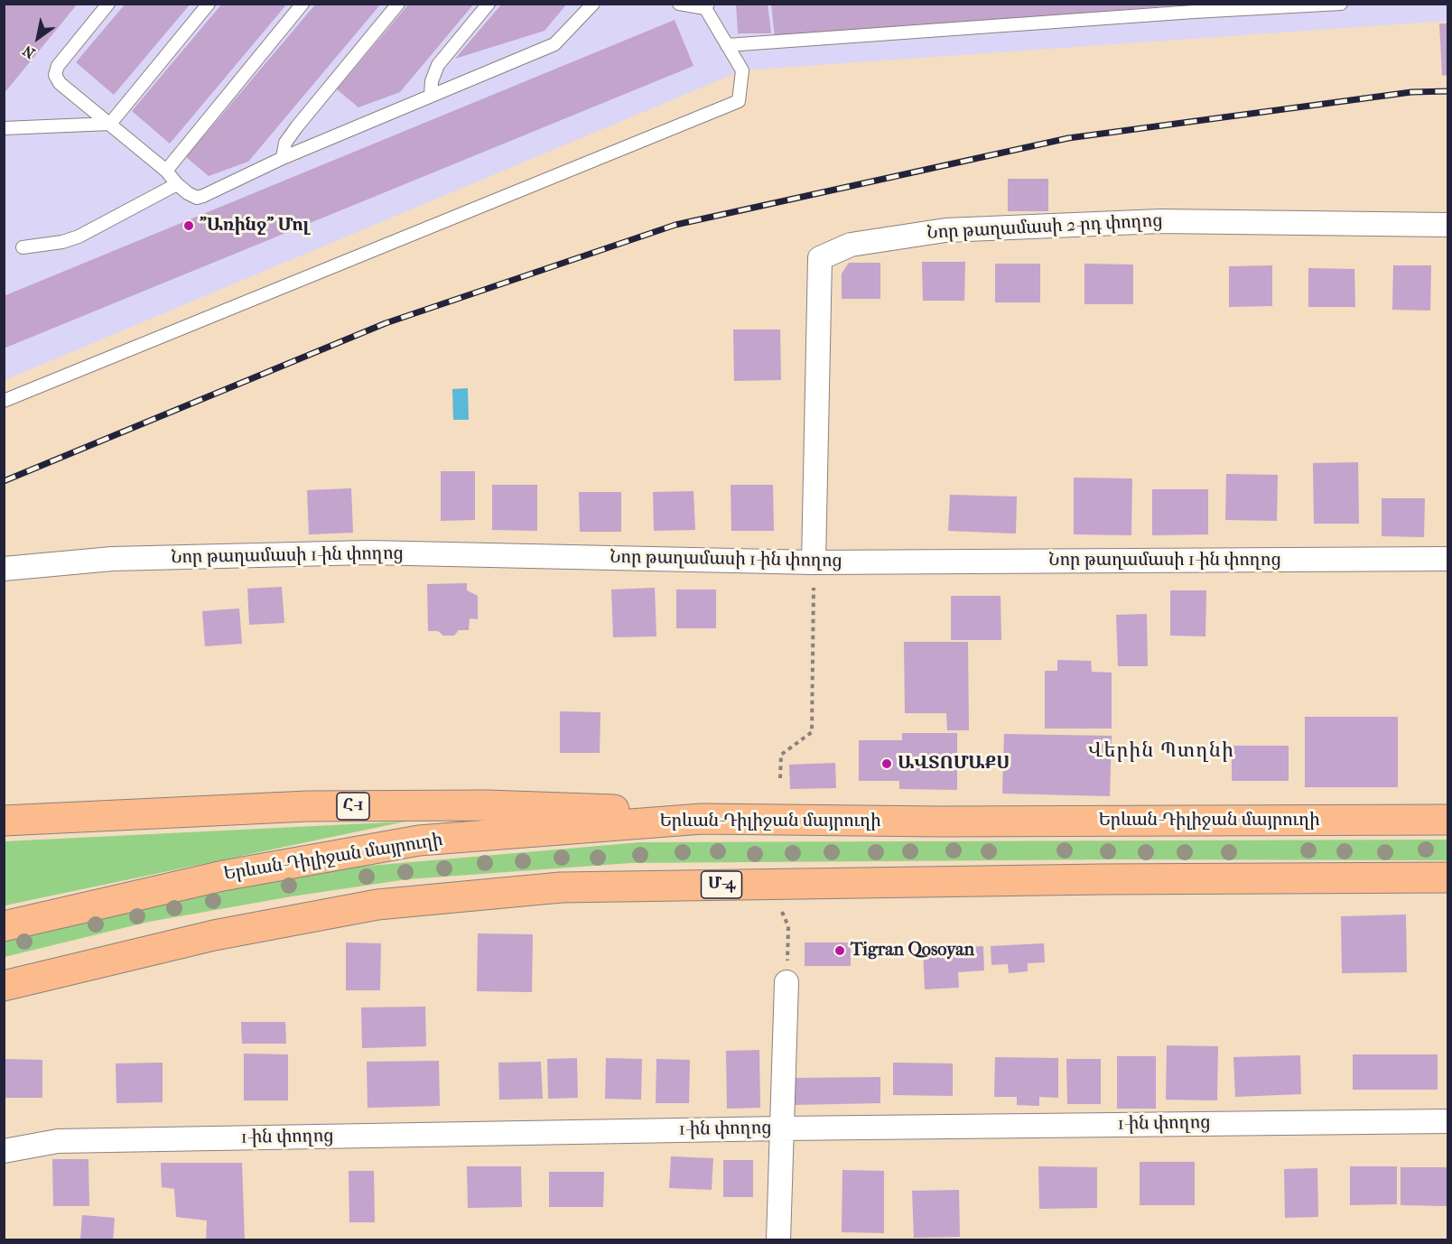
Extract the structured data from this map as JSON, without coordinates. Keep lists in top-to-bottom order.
{
  "streets": {
    "highway": ["Հ-1", "Երևան-Դիլիջան մայրուղի", "Մ-4"],
    "street": ["Նոր թաղամասի 2-րդ փողոց", "Նոր թաղամասի 1-ին փողոց", "1-ին փողոց"]
  },
  "crossings": [
    ["Նոր թաղամասի 2-րդ փողոց", "Նոր թաղամասի 1-ին փողոց"],
    ["Հ-1", "Երևան-Դիլիջան մայրուղի"]
  ],
  "districts": ["Վերին Պտղնի"],
  "places": ["\"Առինջ\" Մոլ", "ԱՎՏՈՄԱՔՍ", "Tigran Qosoyan"],
  "north": "bottom left"
}
